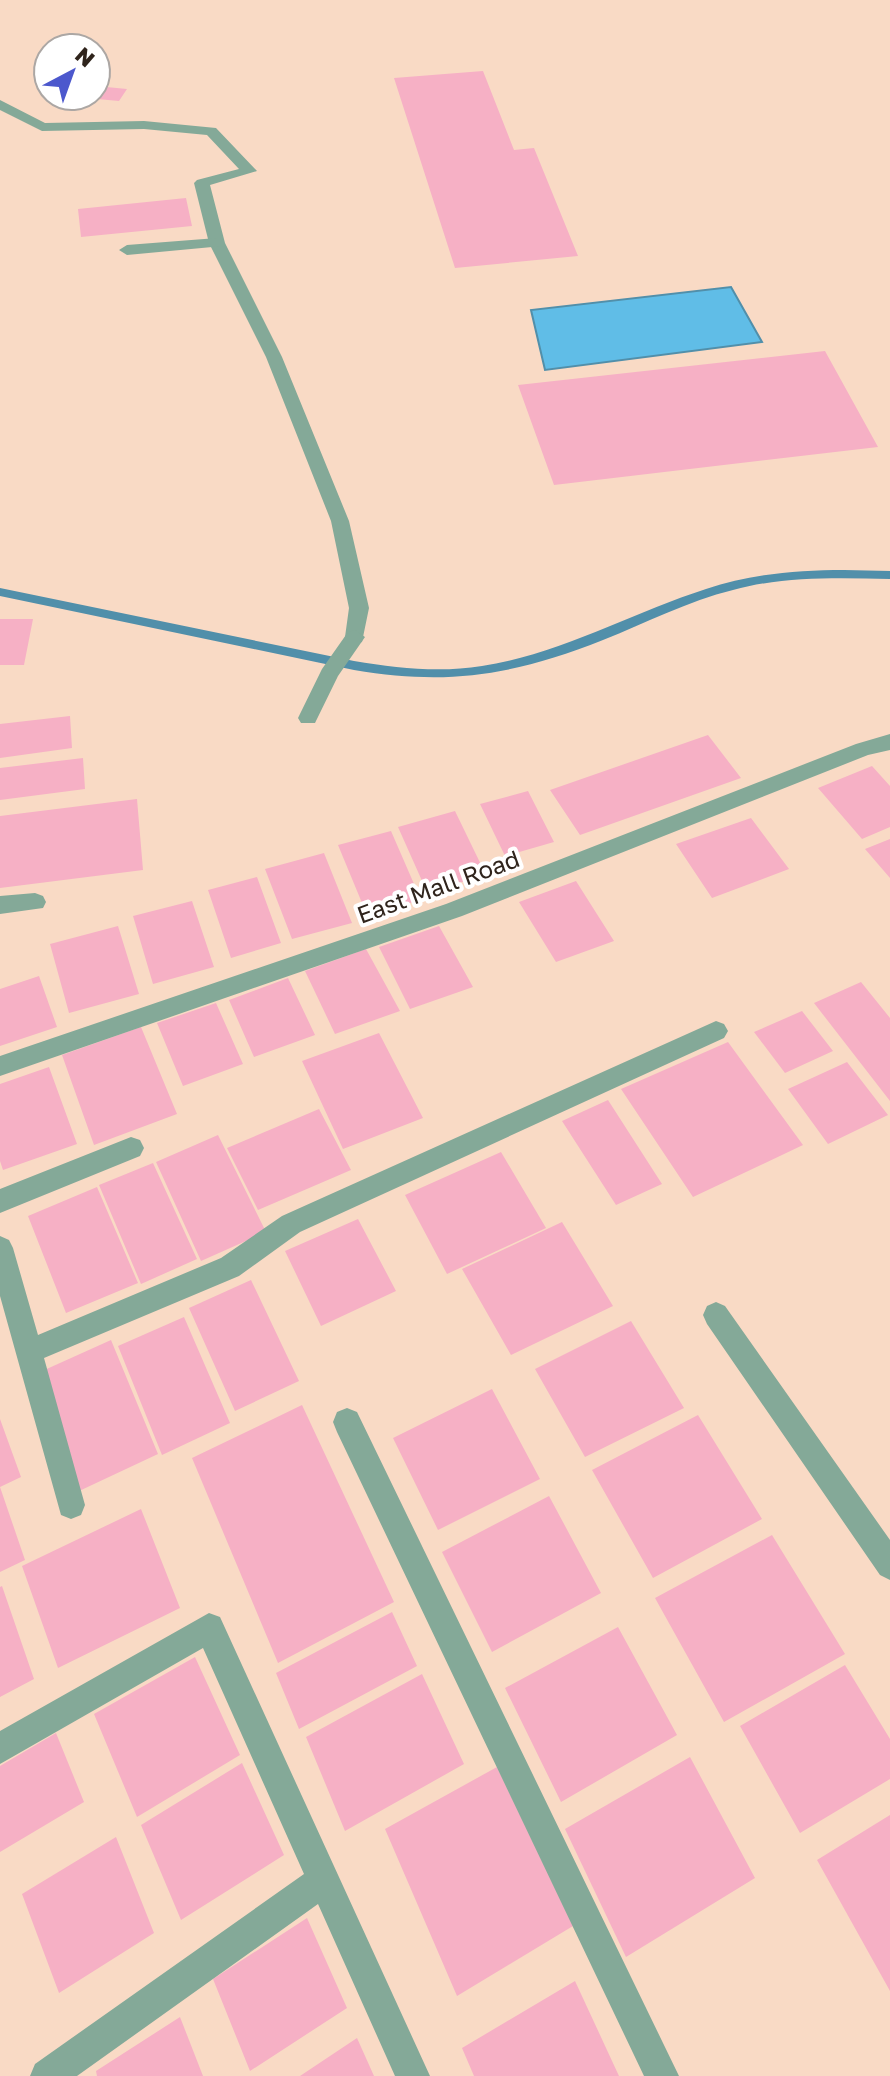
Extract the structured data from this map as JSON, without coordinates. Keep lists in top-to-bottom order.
{
  "streets": {
    "street": ["East Mall Road"]
  },
  "north": "top right"
}
